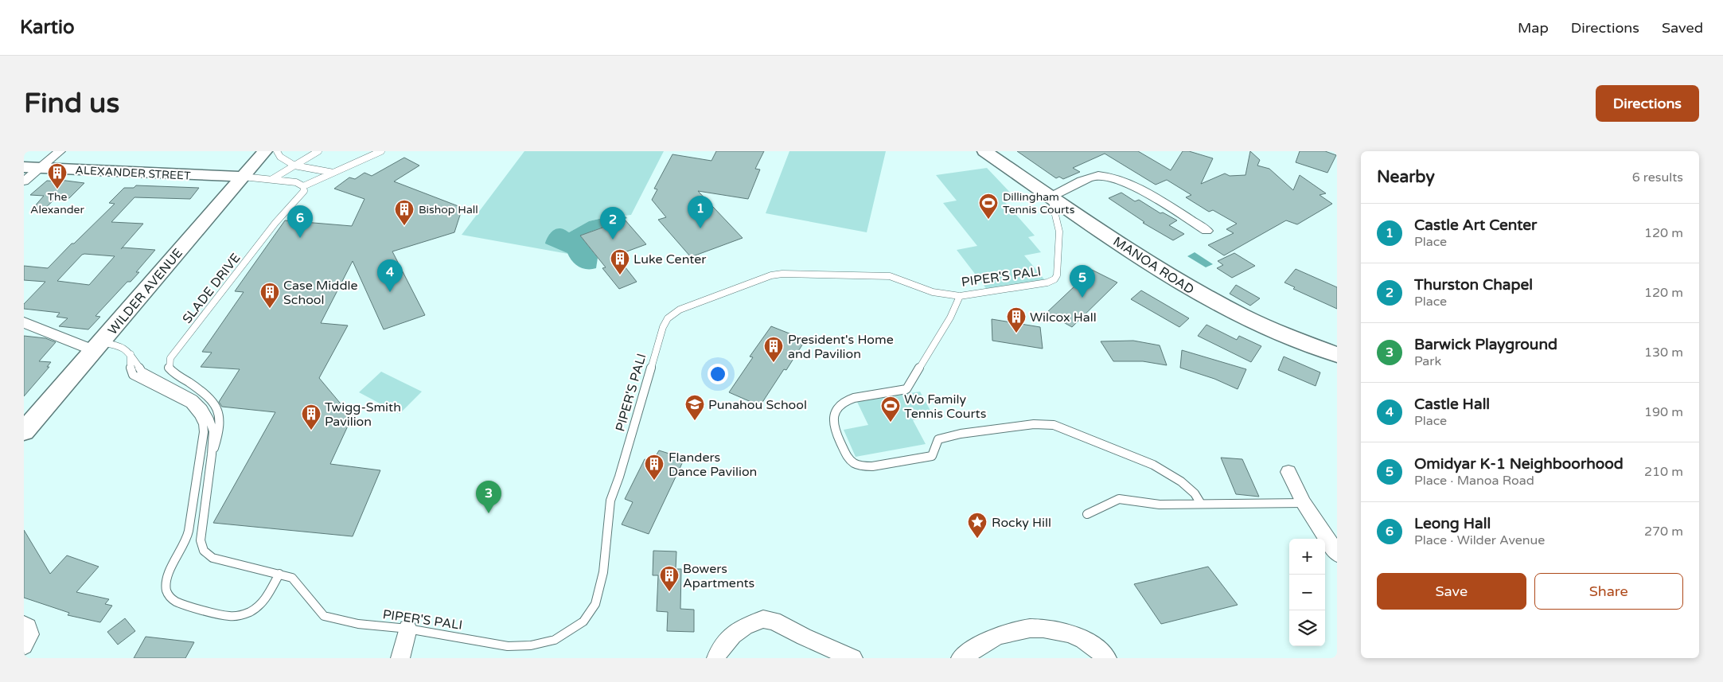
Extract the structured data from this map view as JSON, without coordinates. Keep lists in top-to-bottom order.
{
  "streets": {
    "main road": ["ALEXANDER STREET", "MANOA ROAD"],
    "street": ["WILDER AVENUE"],
    "lane": ["PIPER'S PALI", "SLADE DRIVE"]
  },
  "crossings": [
    ["ALEXANDER STREET", "WILDER AVENUE"],
    ["MANOA ROAD", "PIPER'S PALI"],
    ["PIPER'S PALI", "SLADE DRIVE"],
    ["PIPER'S PALI", "WILDER AVENUE"]
  ],
  "places": {
    "building": [
      "The Alexander",
      "Bishop Hall",
      "Luke Center",
      "Case Middle School",
      "Wilcox Hall",
      "President's Home and Pavilion",
      "Twigg-Smith Pavilion",
      "Flanders Dance Pavilion",
      "Bowers Apartments"
    ],
    "sports": ["Dillingham Tennis Courts", "Wo Family Tennis Courts"],
    "school or university": ["Punahou School"],
    "place": ["Rocky Hill"]
  },
  "page": {
    "header": "Kartio",
    "nav": ["Map", "Directions", "Saved"],
    "buttons": [
      "Directions",
      ["Save", "Share"]
    ],
    "title": "Find us",
    "heading": ["Nearby", "6 results"],
    "pins": [
      "1",
      "6",
      "2",
      "4",
      "5",
      "3"
    ],
    "list": [
      {
        "mark": "1",
        "name": "Castle Art Center",
        "note": "Place",
        "value": "120 m"
      },
      {
        "mark": "2",
        "name": "Thurston Chapel",
        "note": "Place",
        "value": "120 m"
      },
      {
        "mark": "3",
        "name": "Barwick Playground",
        "note": "Park",
        "value": "130 m"
      },
      {
        "mark": "4",
        "name": "Castle Hall",
        "note": "Place",
        "value": "190 m"
      },
      {
        "mark": "5",
        "name": "Omidyar K-1 Neighboorhood",
        "note": "Place · Manoa Road",
        "value": "210 m"
      },
      {
        "mark": "6",
        "name": "Leong Hall",
        "note": "Place · Wilder Avenue",
        "value": "270 m"
      }
    ],
    "map_buttons": ["+", "−"]
  }
}
